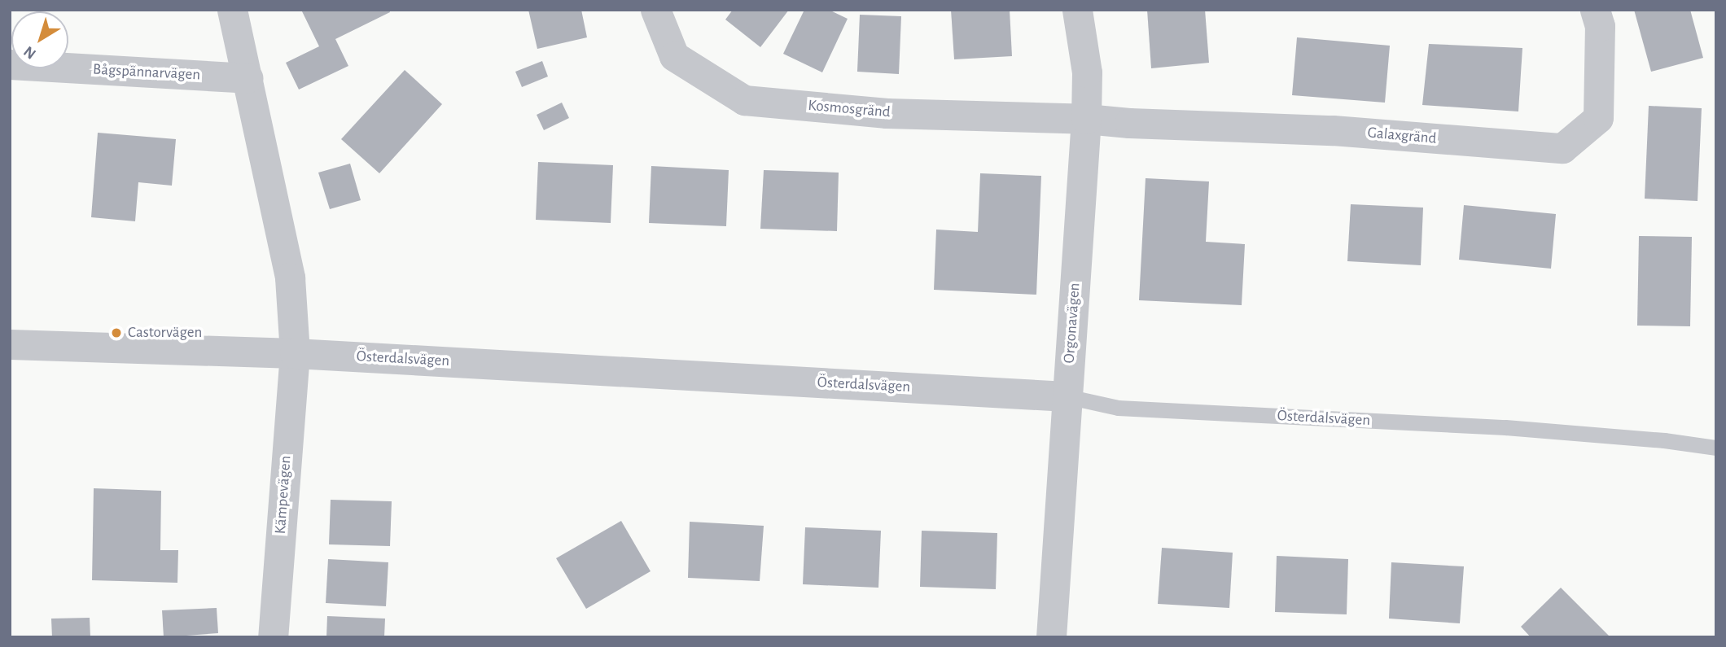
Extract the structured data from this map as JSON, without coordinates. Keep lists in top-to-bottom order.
{
  "streets": {
    "street": [
      "Bågspännarvägen",
      "Kosmosgränd",
      "Galaxgränd",
      "Orgonavägen",
      "Österdalsvägen",
      "Kämpevägen"
    ]
  },
  "crossings": [
    ["Kosmosgränd", "Galaxgränd"],
    ["Kosmosgränd", "Orgonavägen"],
    ["Galaxgränd", "Orgonavägen"],
    ["Orgonavägen", "Österdalsvägen"],
    ["Österdalsvägen", "Kämpevägen"]
  ],
  "places": ["Castorvägen"],
  "north": "bottom left"
}
